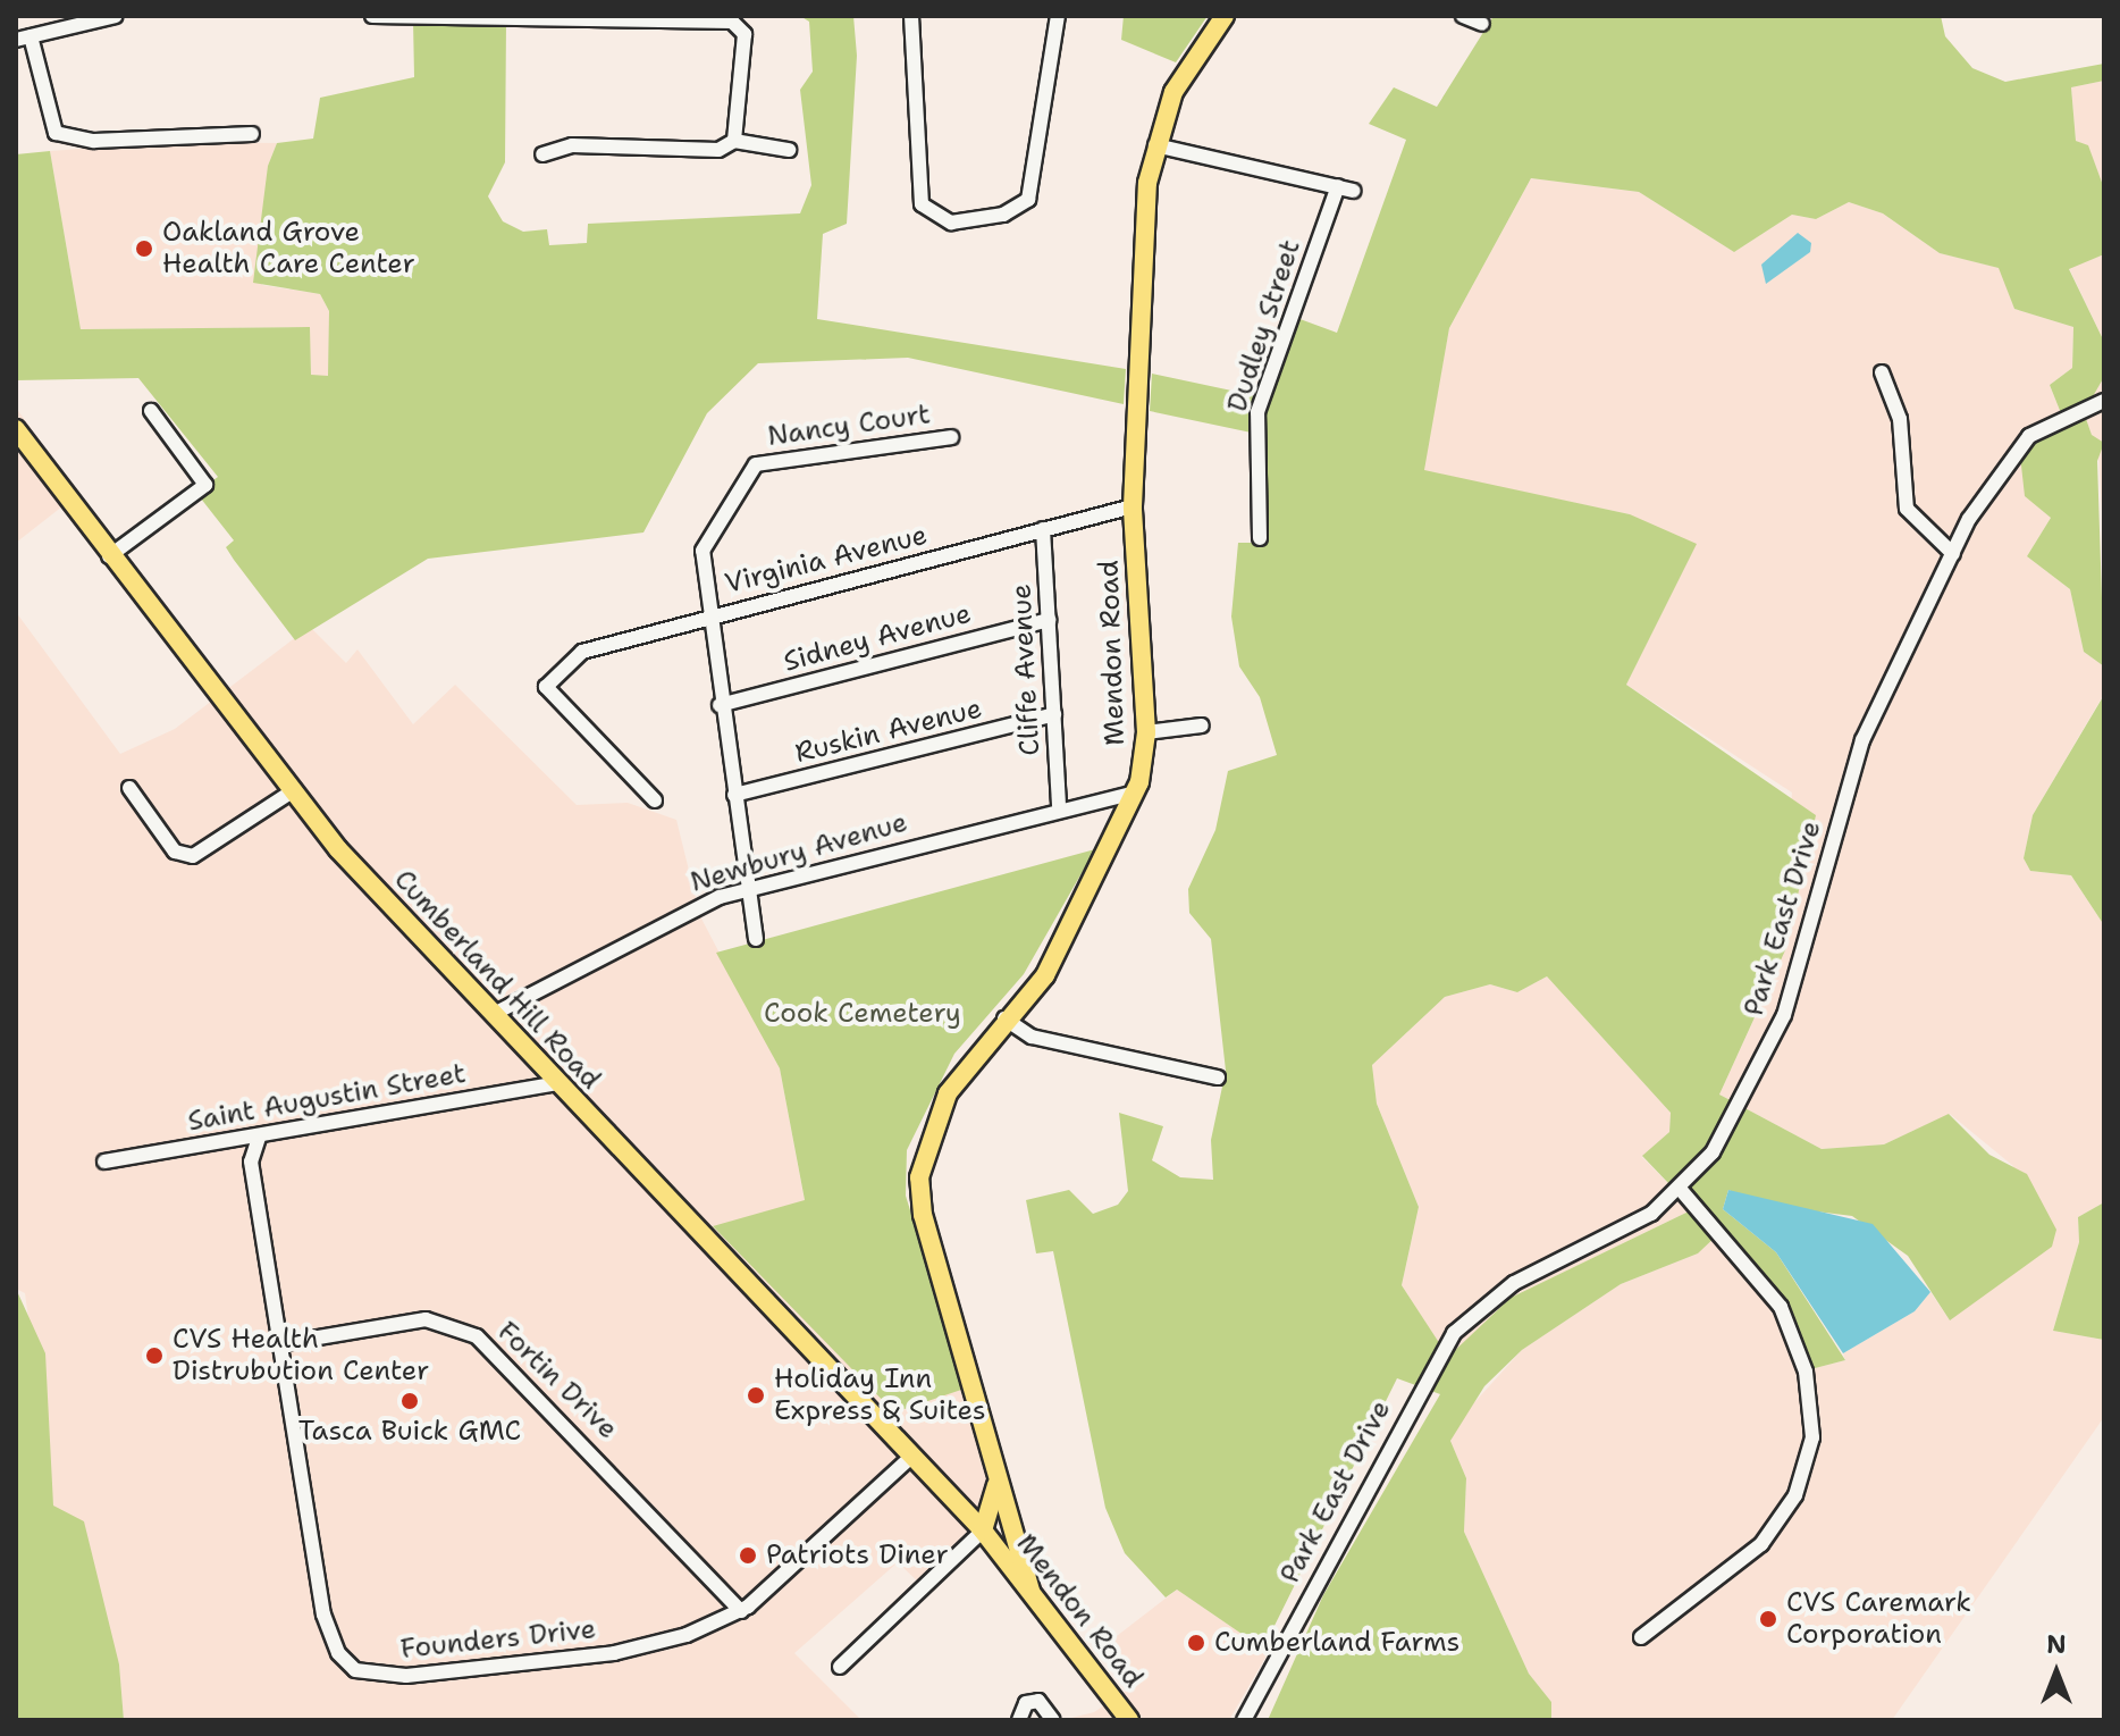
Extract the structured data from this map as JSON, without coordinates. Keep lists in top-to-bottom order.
{
  "streets": {
    "main road": ["Mendon Road", "Cumberland Hill Road"],
    "street": [
      "Dudley Street",
      "Nancy Court",
      "Virginia Avenue",
      "Sidney Avenue",
      "Cliffe Avenue",
      "Ruskin Avenue",
      "Newbury Avenue",
      "Park East Drive",
      "Saint Augustin Street",
      "Fortin Drive",
      "Founders Drive"
    ]
  },
  "crossings": [
    ["Dudley Street", "Mendon Road"],
    ["Nancy Court", "Virginia Avenue"],
    ["Virginia Avenue", "Mendon Road"],
    ["Virginia Avenue", "Cliffe Avenue"],
    ["Sidney Avenue", "Cliffe Avenue"],
    ["Mendon Road", "Newbury Avenue"],
    ["Mendon Road", "Cumberland Hill Road"],
    ["Cliffe Avenue", "Ruskin Avenue"],
    ["Cliffe Avenue", "Newbury Avenue"],
    ["Newbury Avenue", "Cumberland Hill Road"],
    ["Cumberland Hill Road", "Saint Augustin Street"],
    ["Cumberland Hill Road", "Founders Drive"],
    ["Saint Augustin Street", "Founders Drive"],
    ["Fortin Drive", "Founders Drive"]
  ],
  "parks": ["Cook Cemetery"],
  "places": [
    "Oakland Grove Health Care Center",
    "CVS Health Distrubution Center",
    "Holiday Inn Express & Suites",
    "Tasca Buick GMC",
    "Patriots Diner",
    "CVS Caremark Corporation",
    "Cumberland Farms"
  ],
  "north": "top"
}
